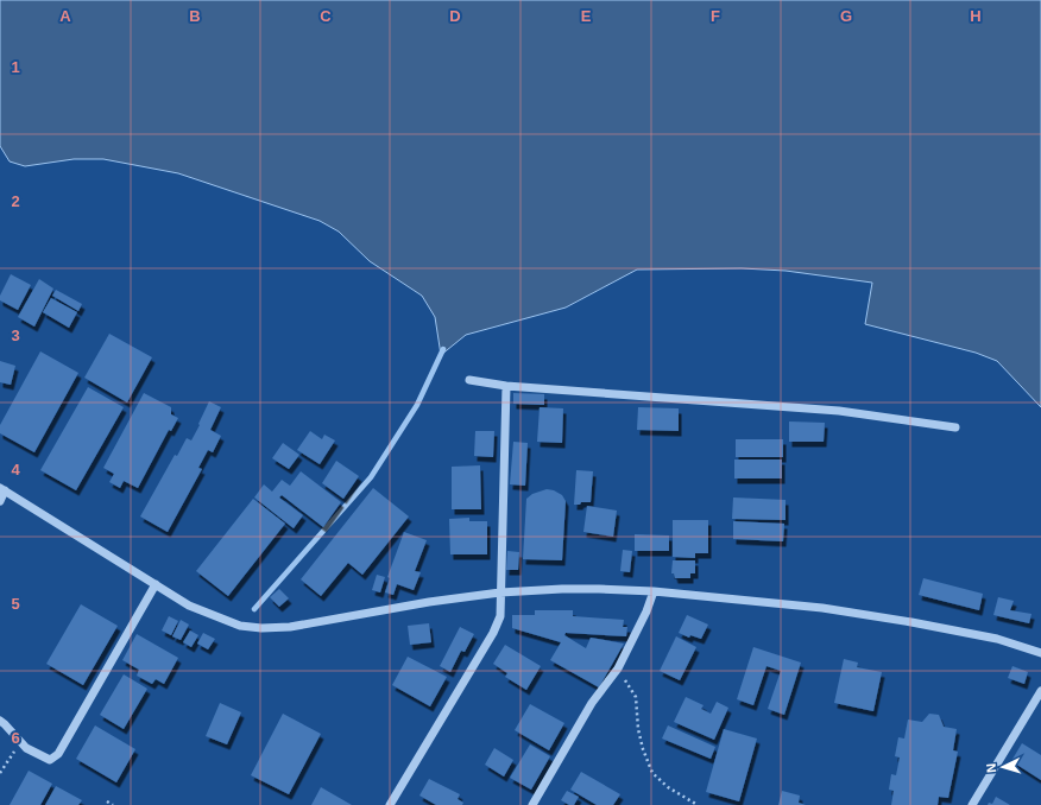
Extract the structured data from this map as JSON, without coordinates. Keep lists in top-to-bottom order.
{
  "north": "left",
  "grid": {
    "columns": [
      "A",
      "B",
      "C",
      "D",
      "E",
      "F",
      "G",
      "H"
    ],
    "rows": [
      "1",
      "2",
      "3",
      "4",
      "5",
      "6"
    ]
  }
}
